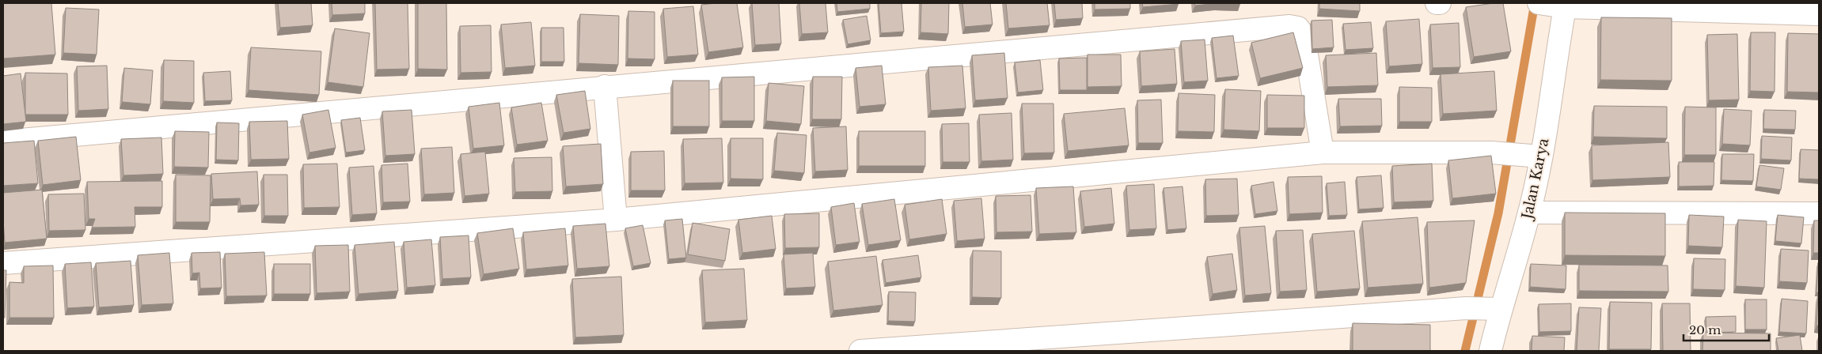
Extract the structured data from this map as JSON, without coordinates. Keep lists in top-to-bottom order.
{
  "streets": {
    "street": ["Jalan Karya"]
  },
  "scale_bar": "20 m"
}
